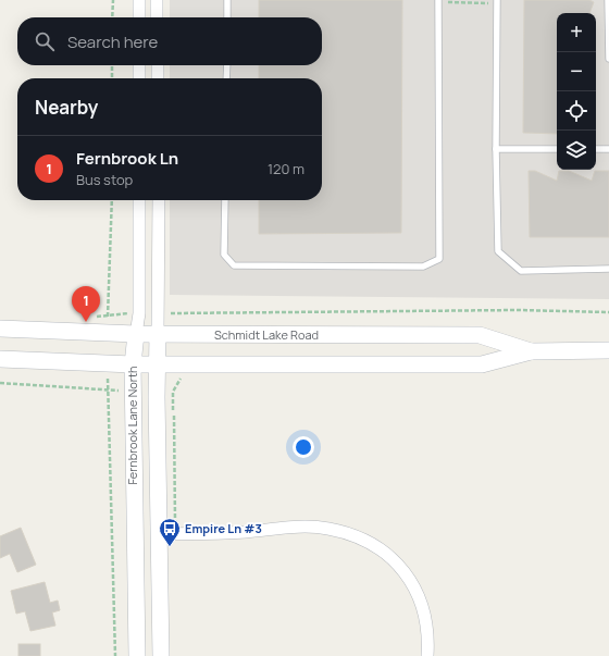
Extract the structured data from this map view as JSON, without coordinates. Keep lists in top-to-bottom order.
{
  "streets": {
    "street": ["Schmidt Lake Road", "Fernbrook Lane North"]
  },
  "crossings": [
    ["Schmidt Lake Road", "Fernbrook Lane North"]
  ],
  "places": {
    "bus stop": ["Empire Ln #3"]
  },
  "page": {
    "map_buttons": ["+", "−"],
    "search": "Search here",
    "heading": "Nearby",
    "list": [
      {
        "mark": "1",
        "name": "Fernbrook Ln",
        "note": "Bus stop",
        "value": "120 m"
      }
    ],
    "pins": "1"
  }
}
